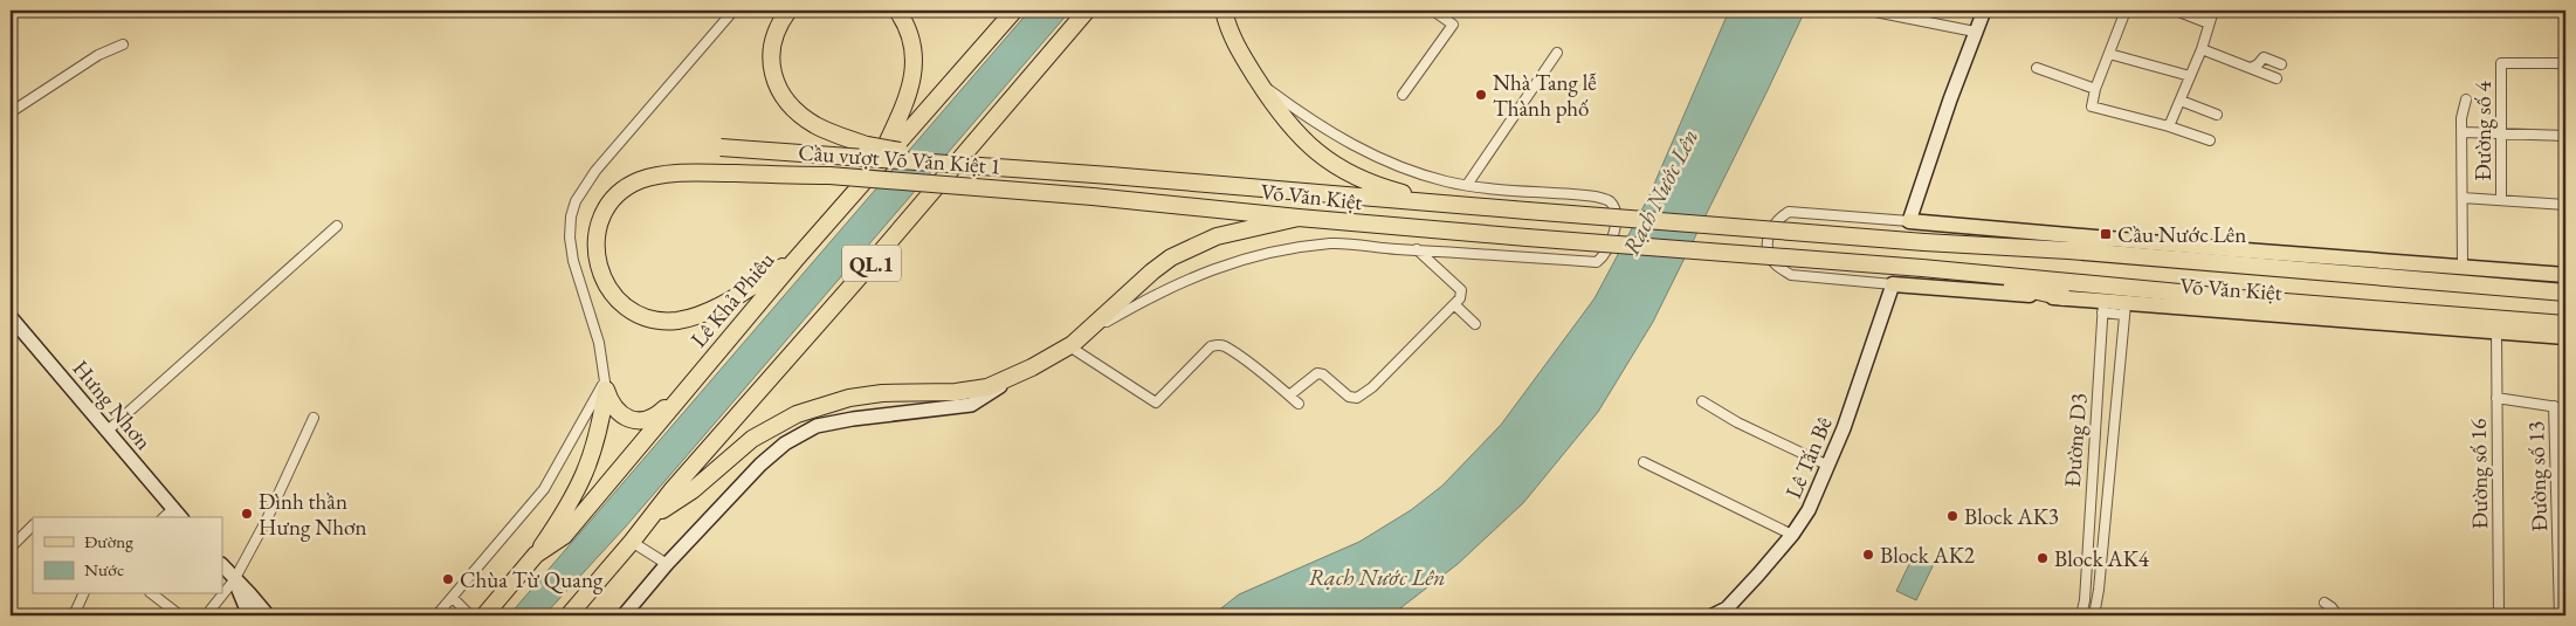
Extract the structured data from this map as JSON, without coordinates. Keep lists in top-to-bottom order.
{
  "streets": {
    "highway": [
      "Cầu vượt Võ Văn Kiệt 1",
      "Võ Văn Kiệt",
      "QL.1",
      "Lê Khả Phiêu"
    ],
    "street": [
      "Đường số 4",
      "Hưng Nhơn",
      "Đường D3",
      "Lê Tấn Bê",
      "Đường số 16",
      "Đường số 13"
    ]
  },
  "crossings": [
    ["Cầu vượt Võ Văn Kiệt 1", "Võ Văn Kiệt"],
    ["Cầu vượt Võ Văn Kiệt 1", "Lê Khả Phiêu"],
    ["Võ Văn Kiệt", "Đường D3"],
    ["Võ Văn Kiệt", "Lê Tấn Bê"],
    ["Võ Văn Kiệt", "Đường số 16"]
  ],
  "water": ["Rạch Nước Lên"],
  "places": {
    "other": [
      "Nhà Tang lễ Thành phố",
      "Đình thần Hưng Nhơn",
      "Block AK3",
      "Block AK2",
      "Block AK4",
      "Chùa Từ Quang"
    ],
    "transit": ["Cầu Nước Lên"]
  },
  "legend": ["Đường", "Nước"]
}
